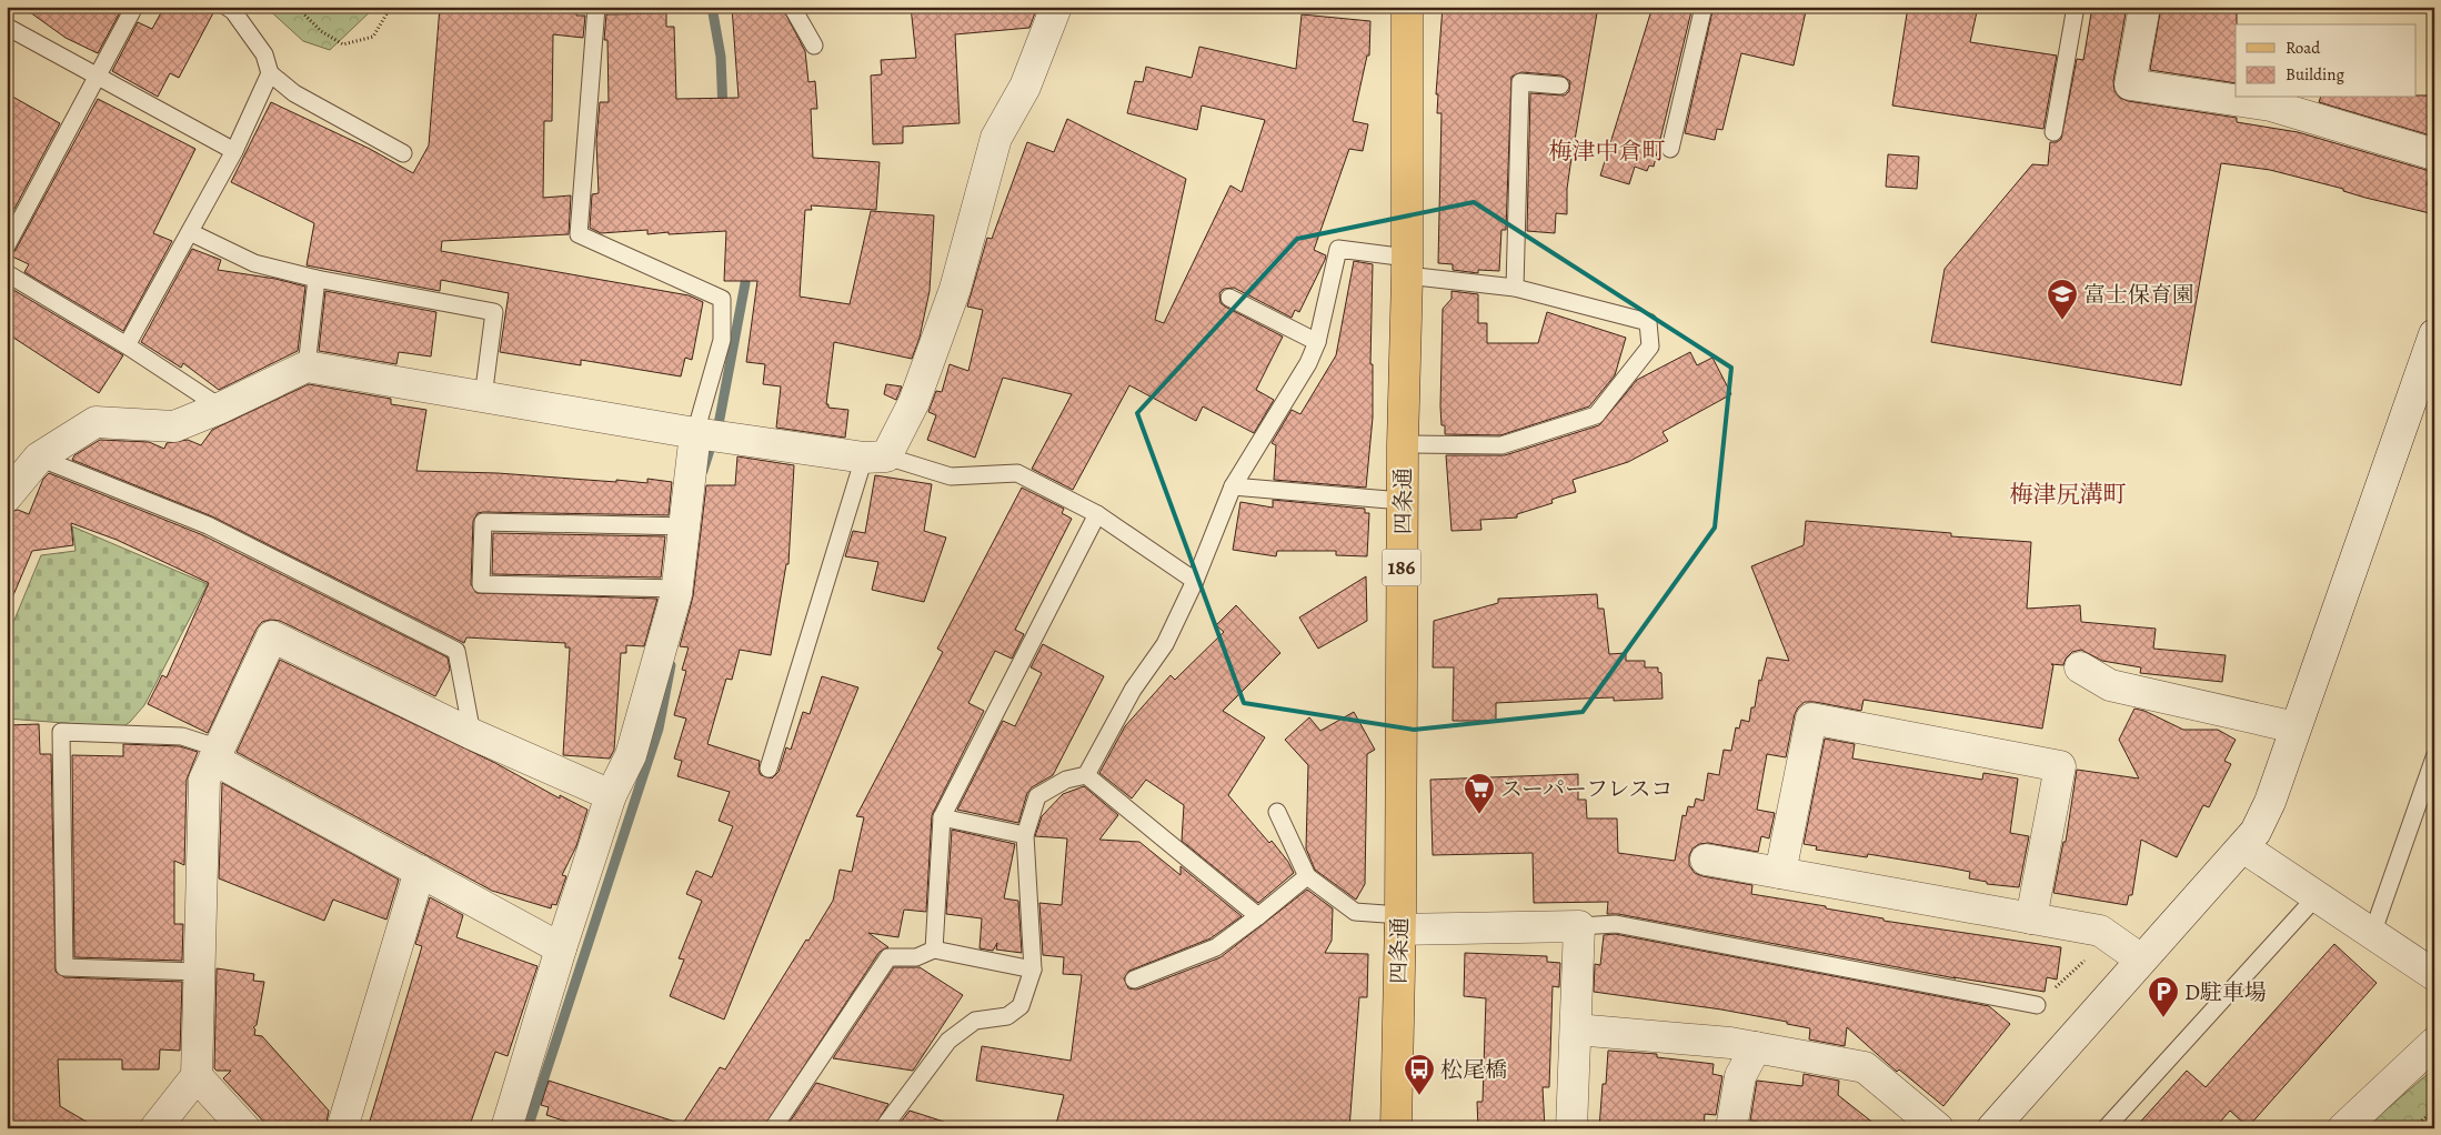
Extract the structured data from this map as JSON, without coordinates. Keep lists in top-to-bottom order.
{
  "streets": {
    "main road": ["四条通", "186"]
  },
  "districts": ["梅津中倉町", "梅津尻溝町"],
  "places": {
    "school or university": ["富士保育園"],
    "supermarket": ["スーパーフレスコ"],
    "parking": ["D駐車場"],
    "bus stop": ["松尾橋"]
  },
  "legend": ["Road", "Building"]
}
